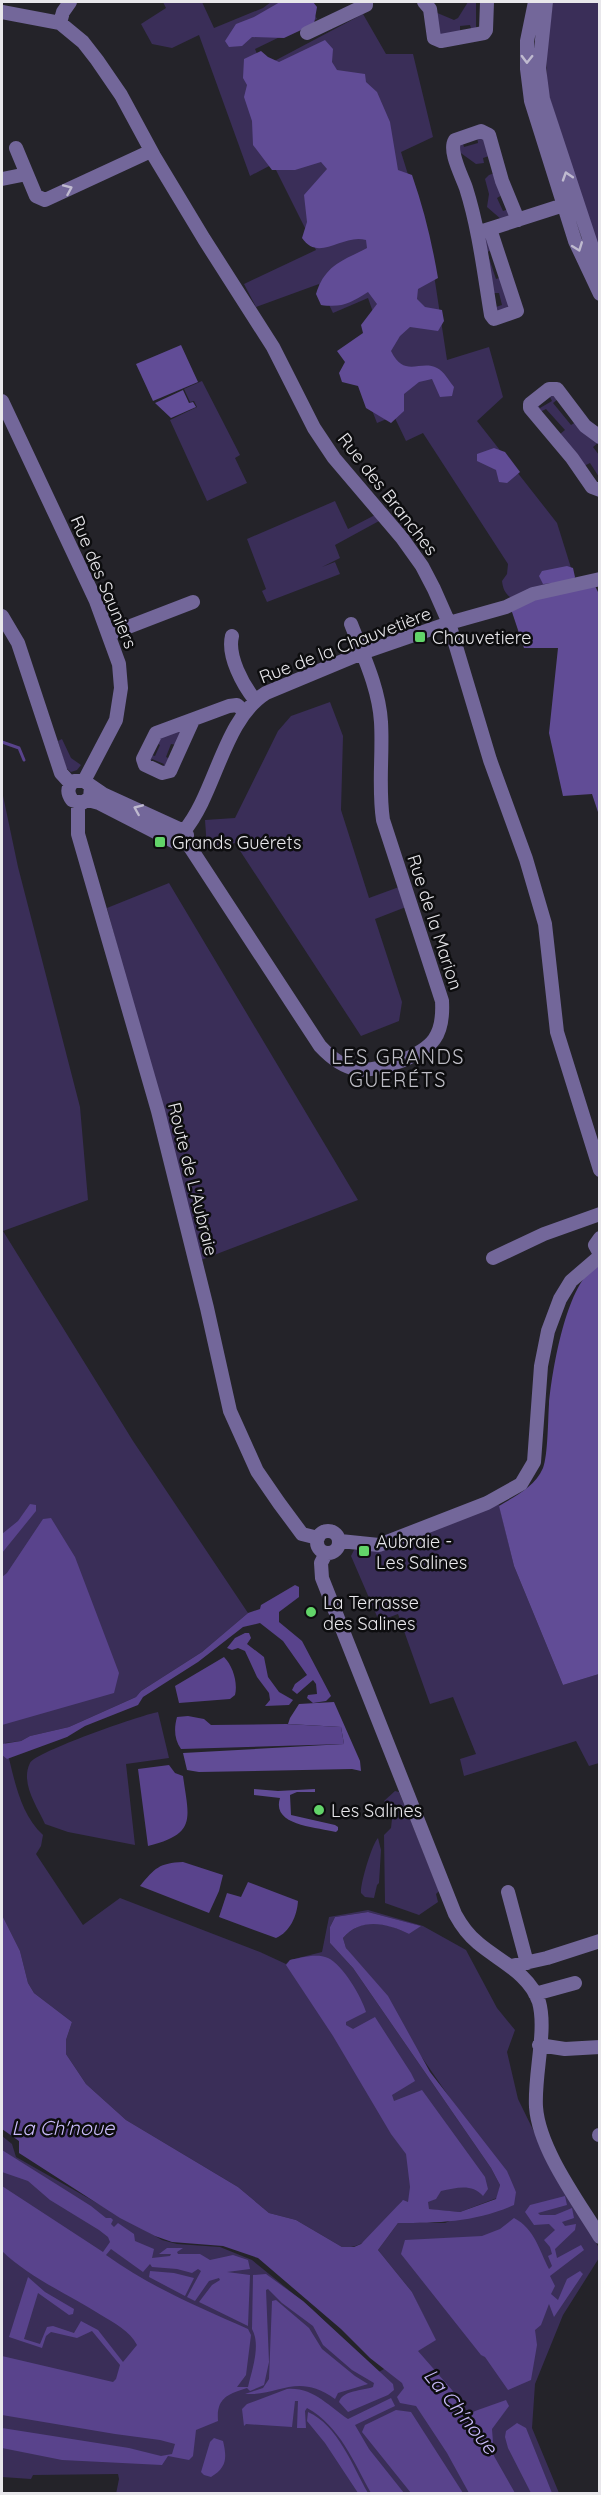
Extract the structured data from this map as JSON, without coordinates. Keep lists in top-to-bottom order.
{
  "streets": {
    "street": [
      "Rue des Branches",
      "Rue des Sauniers",
      "Rue de la Chauvetière",
      "Rue de la Marion",
      "Route de L'Aubraie"
    ]
  },
  "crossings": [
    ["Rue des Branches", "Rue de la Chauvetière"],
    ["Rue des Sauniers", "Route de L'Aubraie"],
    ["Rue de la Chauvetière", "Rue de la Marion"]
  ],
  "districts": ["LES GRANDS GUERÉTS"],
  "water": ["La Ch'noue"],
  "places": {
    "transit": ["Chauvetiere", "Grands Guérets", "Aubraie - Les Salines"],
    "other": ["La Terrasse des Salines", "Les Salines"]
  }
}
